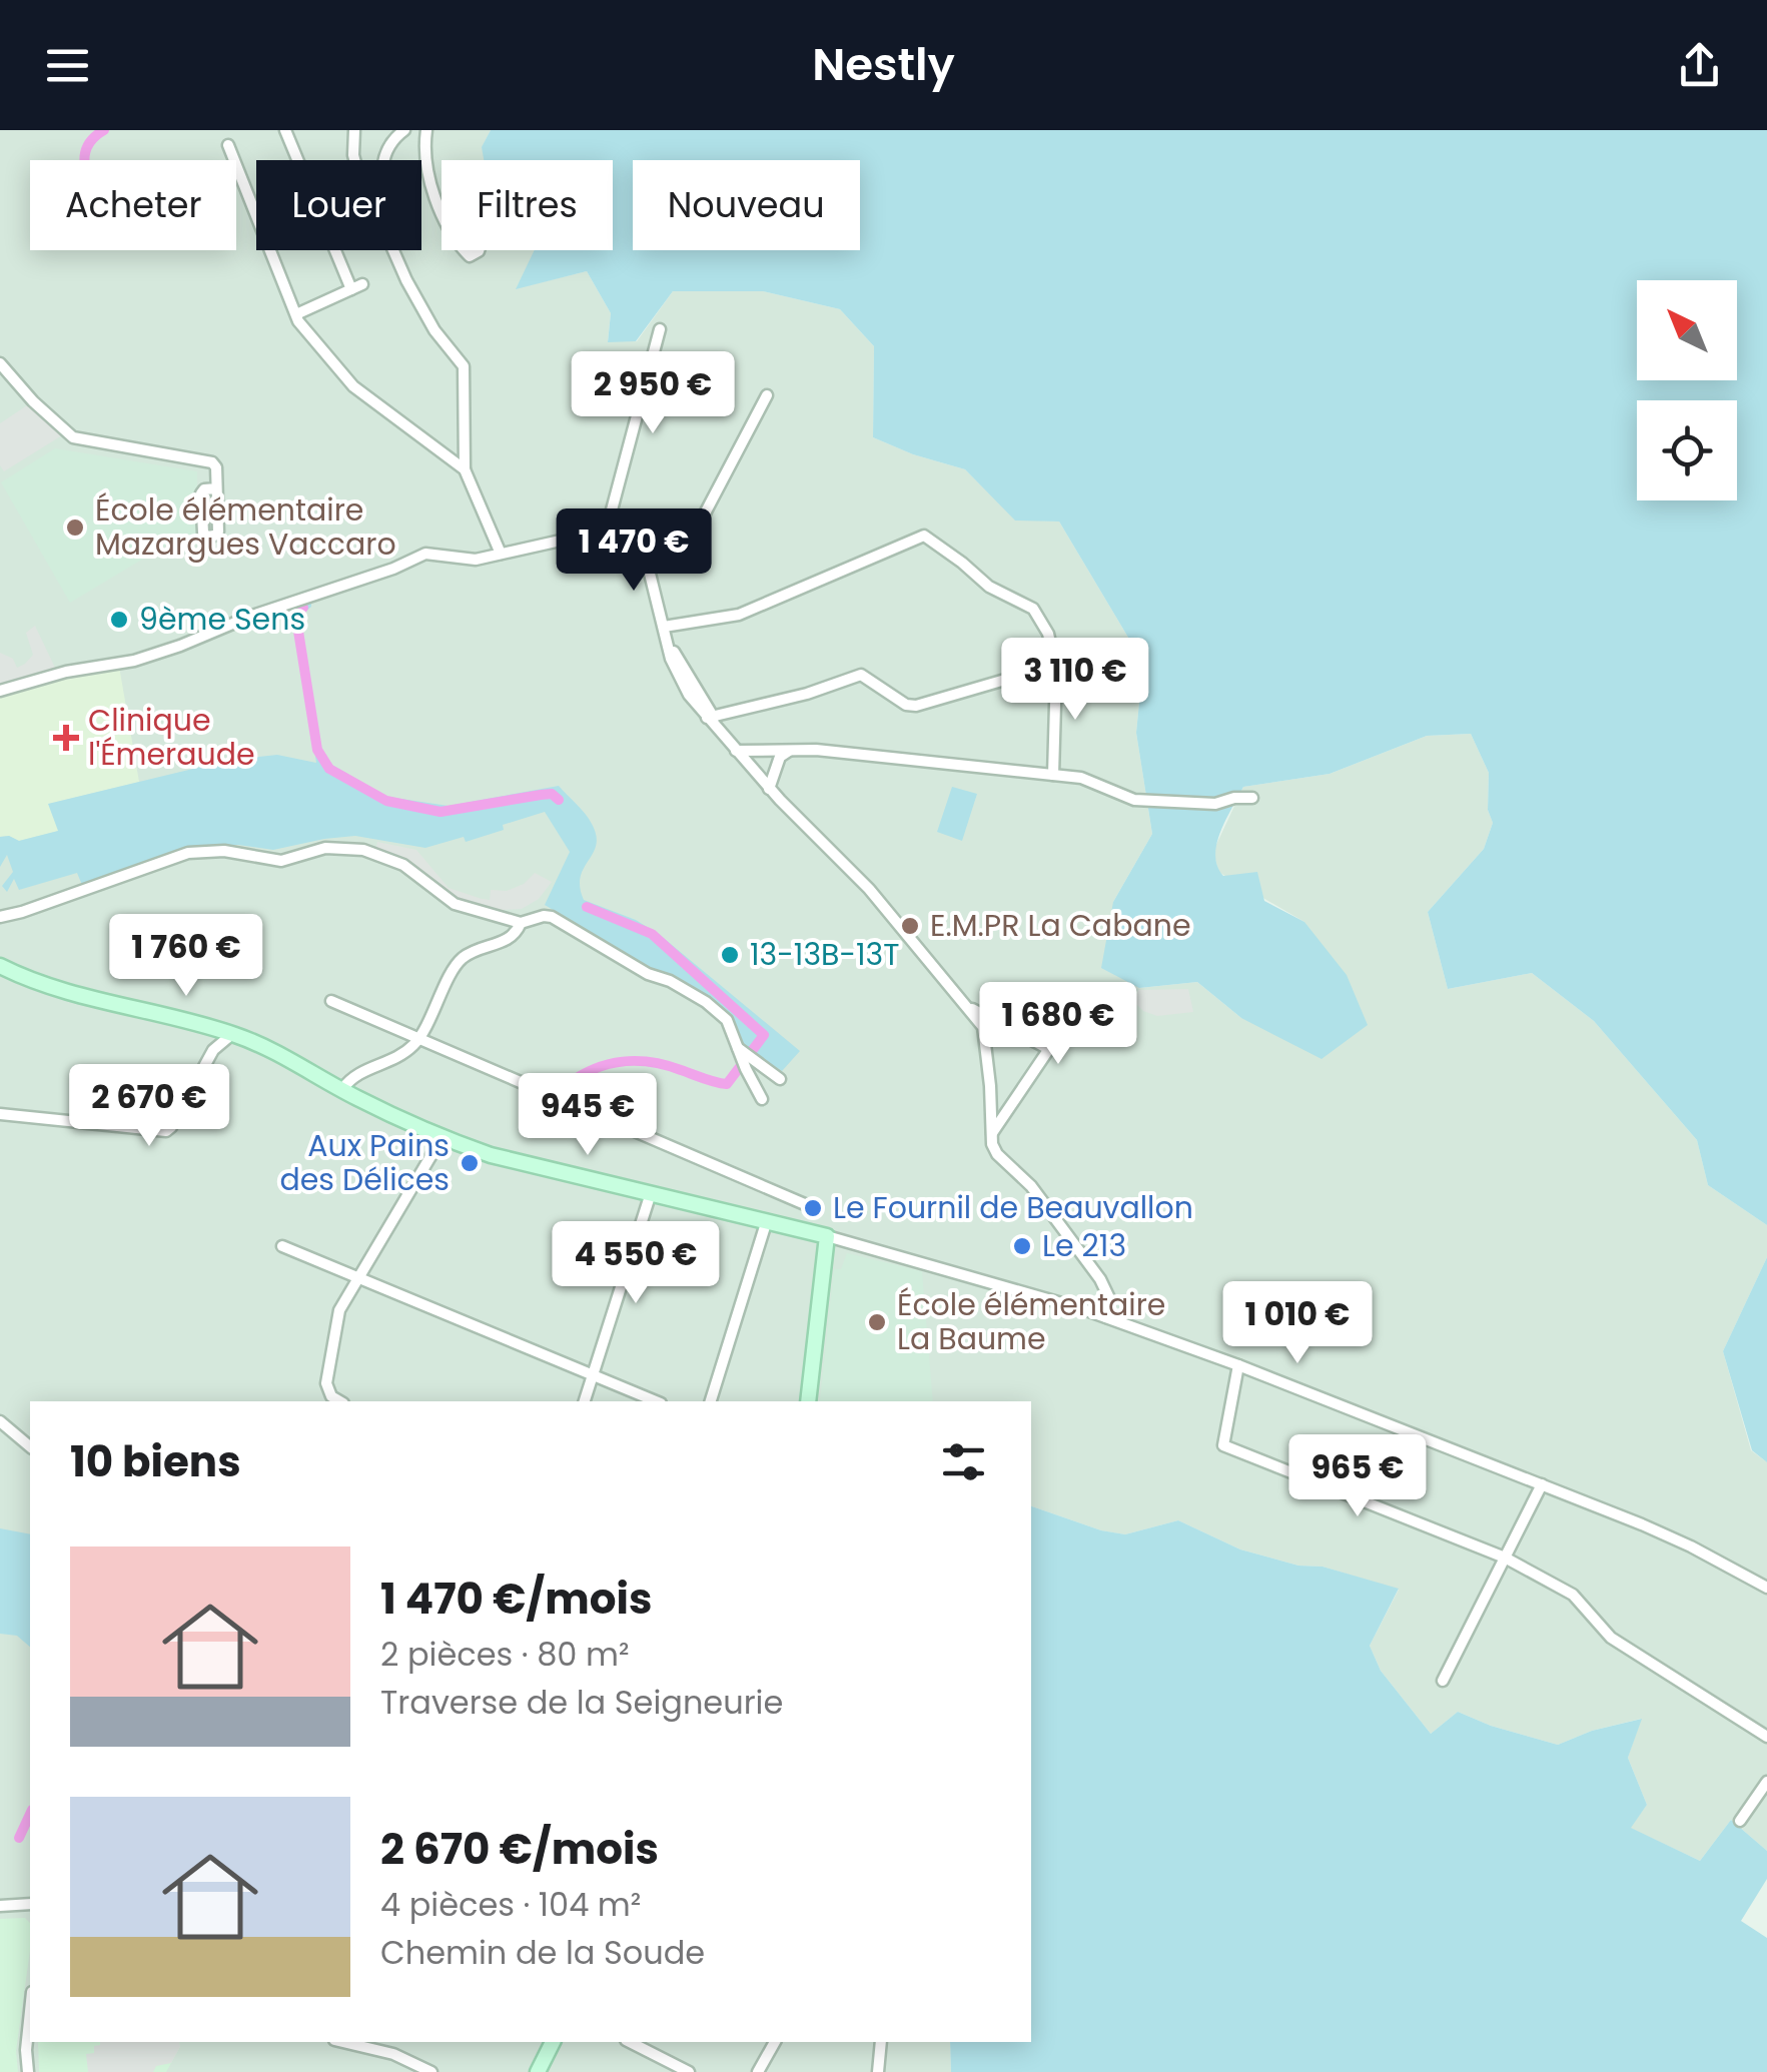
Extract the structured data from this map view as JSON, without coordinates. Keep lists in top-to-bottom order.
{
  "places": {
    "other": [
      "École élémentaire Mazargues Vaccaro",
      "9ème Sens",
      "E.M.PR La Cabane",
      "13-13B-13T",
      "Aux Pains des Délices",
      "Le Fournil de Beauvallon",
      "Le 213",
      "École élémentaire La Baume"
    ],
    "health": ["Clinique l'Émeraude"]
  },
  "north": "top left",
  "page": {
    "header": "Nestly",
    "chip": [
      "Acheter",
      "Louer",
      "Filtres",
      "Nouveau"
    ],
    "price": [
      "2 950 €",
      "1 470 €",
      "3 110 €",
      "1 760 €",
      "1 680 €",
      "2 670 €",
      "945 €",
      "4 550 €",
      "1 010 €",
      "965 €"
    ],
    "heading": "10 biens",
    "list": [
      {
        "name": "1 470 €/mois",
        "note": "2 pièces · 80 m² · Traverse de la Seigneurie"
      },
      {
        "name": "2 670 €/mois",
        "note": "4 pièces · 104 m² · Chemin de la Soude"
      }
    ]
  }
}
